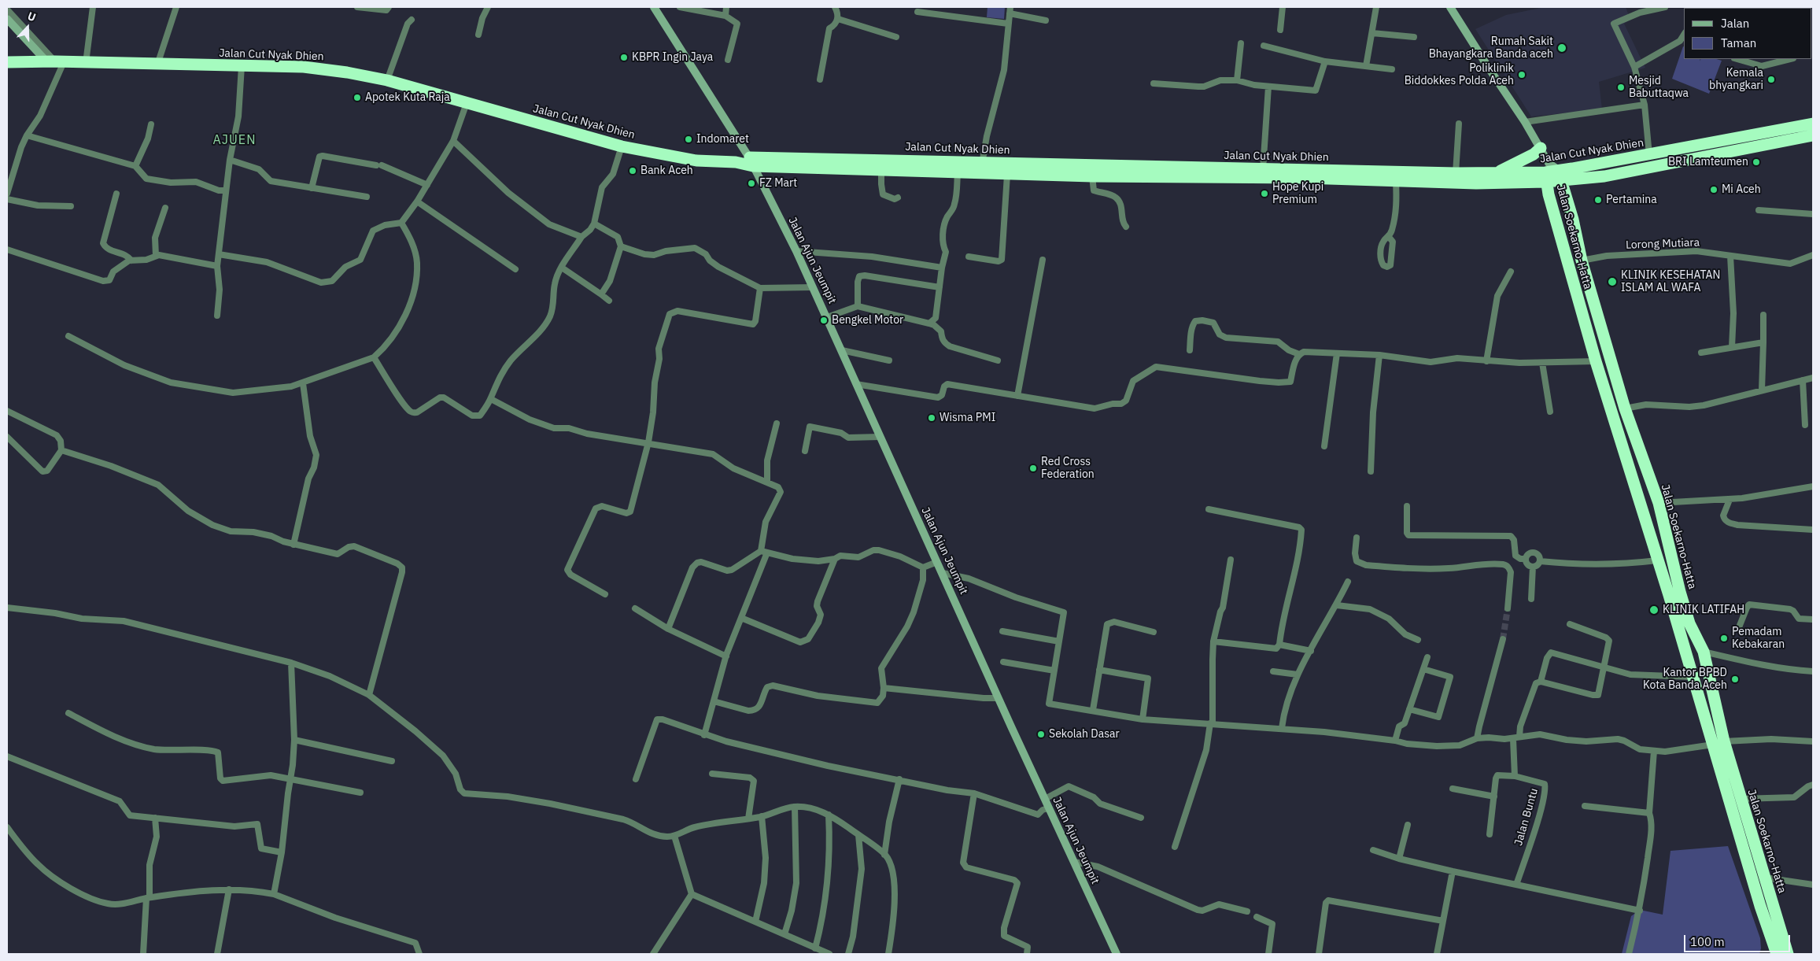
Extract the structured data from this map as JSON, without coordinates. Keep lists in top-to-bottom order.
{
  "streets": {
    "highway": ["Jalan Cut Nyak Dhien", "Jalan Soekarno-Hatta"],
    "street": ["Lorong Mutiara", "Jalan Ajun Jeumpit", "Jalan Buntu"]
  },
  "crossings": [
    ["Jalan Cut Nyak Dhien", "Jalan Soekarno-Hatta"],
    ["Jalan Cut Nyak Dhien", "Jalan Ajun Jeumpit"],
    ["Jalan Soekarno-Hatta", "Lorong Mutiara"]
  ],
  "districts": ["AJUEN"],
  "places": [
    "Rumah Sakit Bhayangkara Banda aceh",
    "KBPR Ingin Jaya",
    "Poliklinik Biddokkes Polda Aceh",
    "Kemala bhyangkari",
    "Mesjid Babuttaqwa",
    "Apotek Kuta Raja",
    "Indomaret",
    "BRI Lamteumen",
    "Bank Aceh",
    "FZ Mart",
    "Mi Aceh",
    "Hope Kupi Premium",
    "Pertamina",
    "KLINIK KESEHATAN ISLAM AL WAFA",
    "Bengkel Motor",
    "Wisma PMI",
    "Red Cross Federation",
    "KLINIK LATIFAH",
    "Pemadam Kebakaran",
    "Kantor BPBD Kota Banda Aceh",
    "Sekolah Dasar"
  ],
  "legend": ["Jalan", "Taman"],
  "scale_bar": "100 m",
  "north": "top"
}
